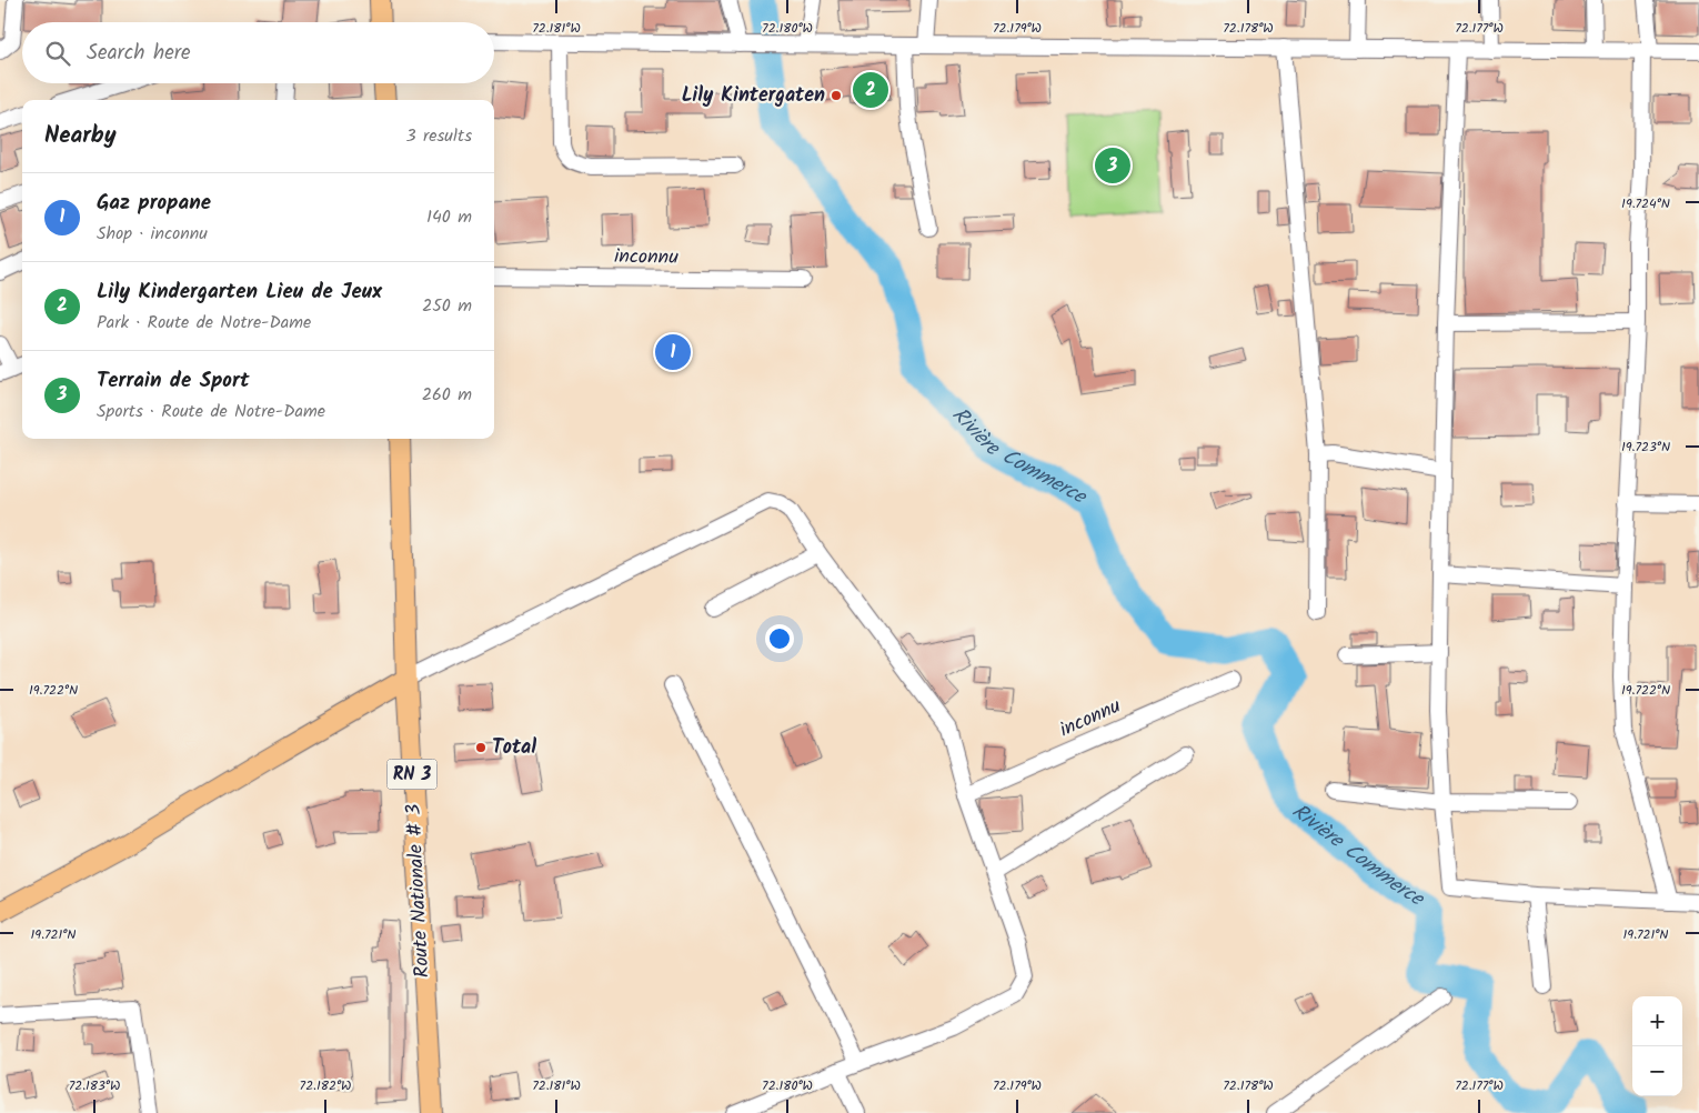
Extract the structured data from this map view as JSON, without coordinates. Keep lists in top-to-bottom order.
{
  "streets": {
    "main road": ["RN 3", "Route Nationale # 3"],
    "street": ["inconnu"]
  },
  "water": ["Rivière Commerce"],
  "places": ["Lily Kintergaten", "Total"],
  "page": {
    "search": "Search here",
    "pins": ["2", "3", "1"],
    "heading": ["Nearby", "3 results"],
    "list": [
      {
        "mark": "1",
        "name": "Gaz propane",
        "note": "Shop · inconnu",
        "value": "140 m"
      },
      {
        "mark": "2",
        "name": "Lily Kindergarten Lieu de Jeux",
        "note": "Park · Route de Notre-Dame",
        "value": "250 m"
      },
      {
        "mark": "3",
        "name": "Terrain de Sport",
        "note": "Sports · Route de Notre-Dame",
        "value": "260 m"
      }
    ],
    "map_buttons": ["+", "−"]
  },
  "coordinates": [
    "72.181°W",
    "72.180°W",
    "72.179°W",
    "72.178°W",
    "72.177°W",
    "19.724°N",
    "19.723°N",
    "19.722°N",
    "19.721°N",
    "72.183°W",
    "72.182°W"
  ]
}
